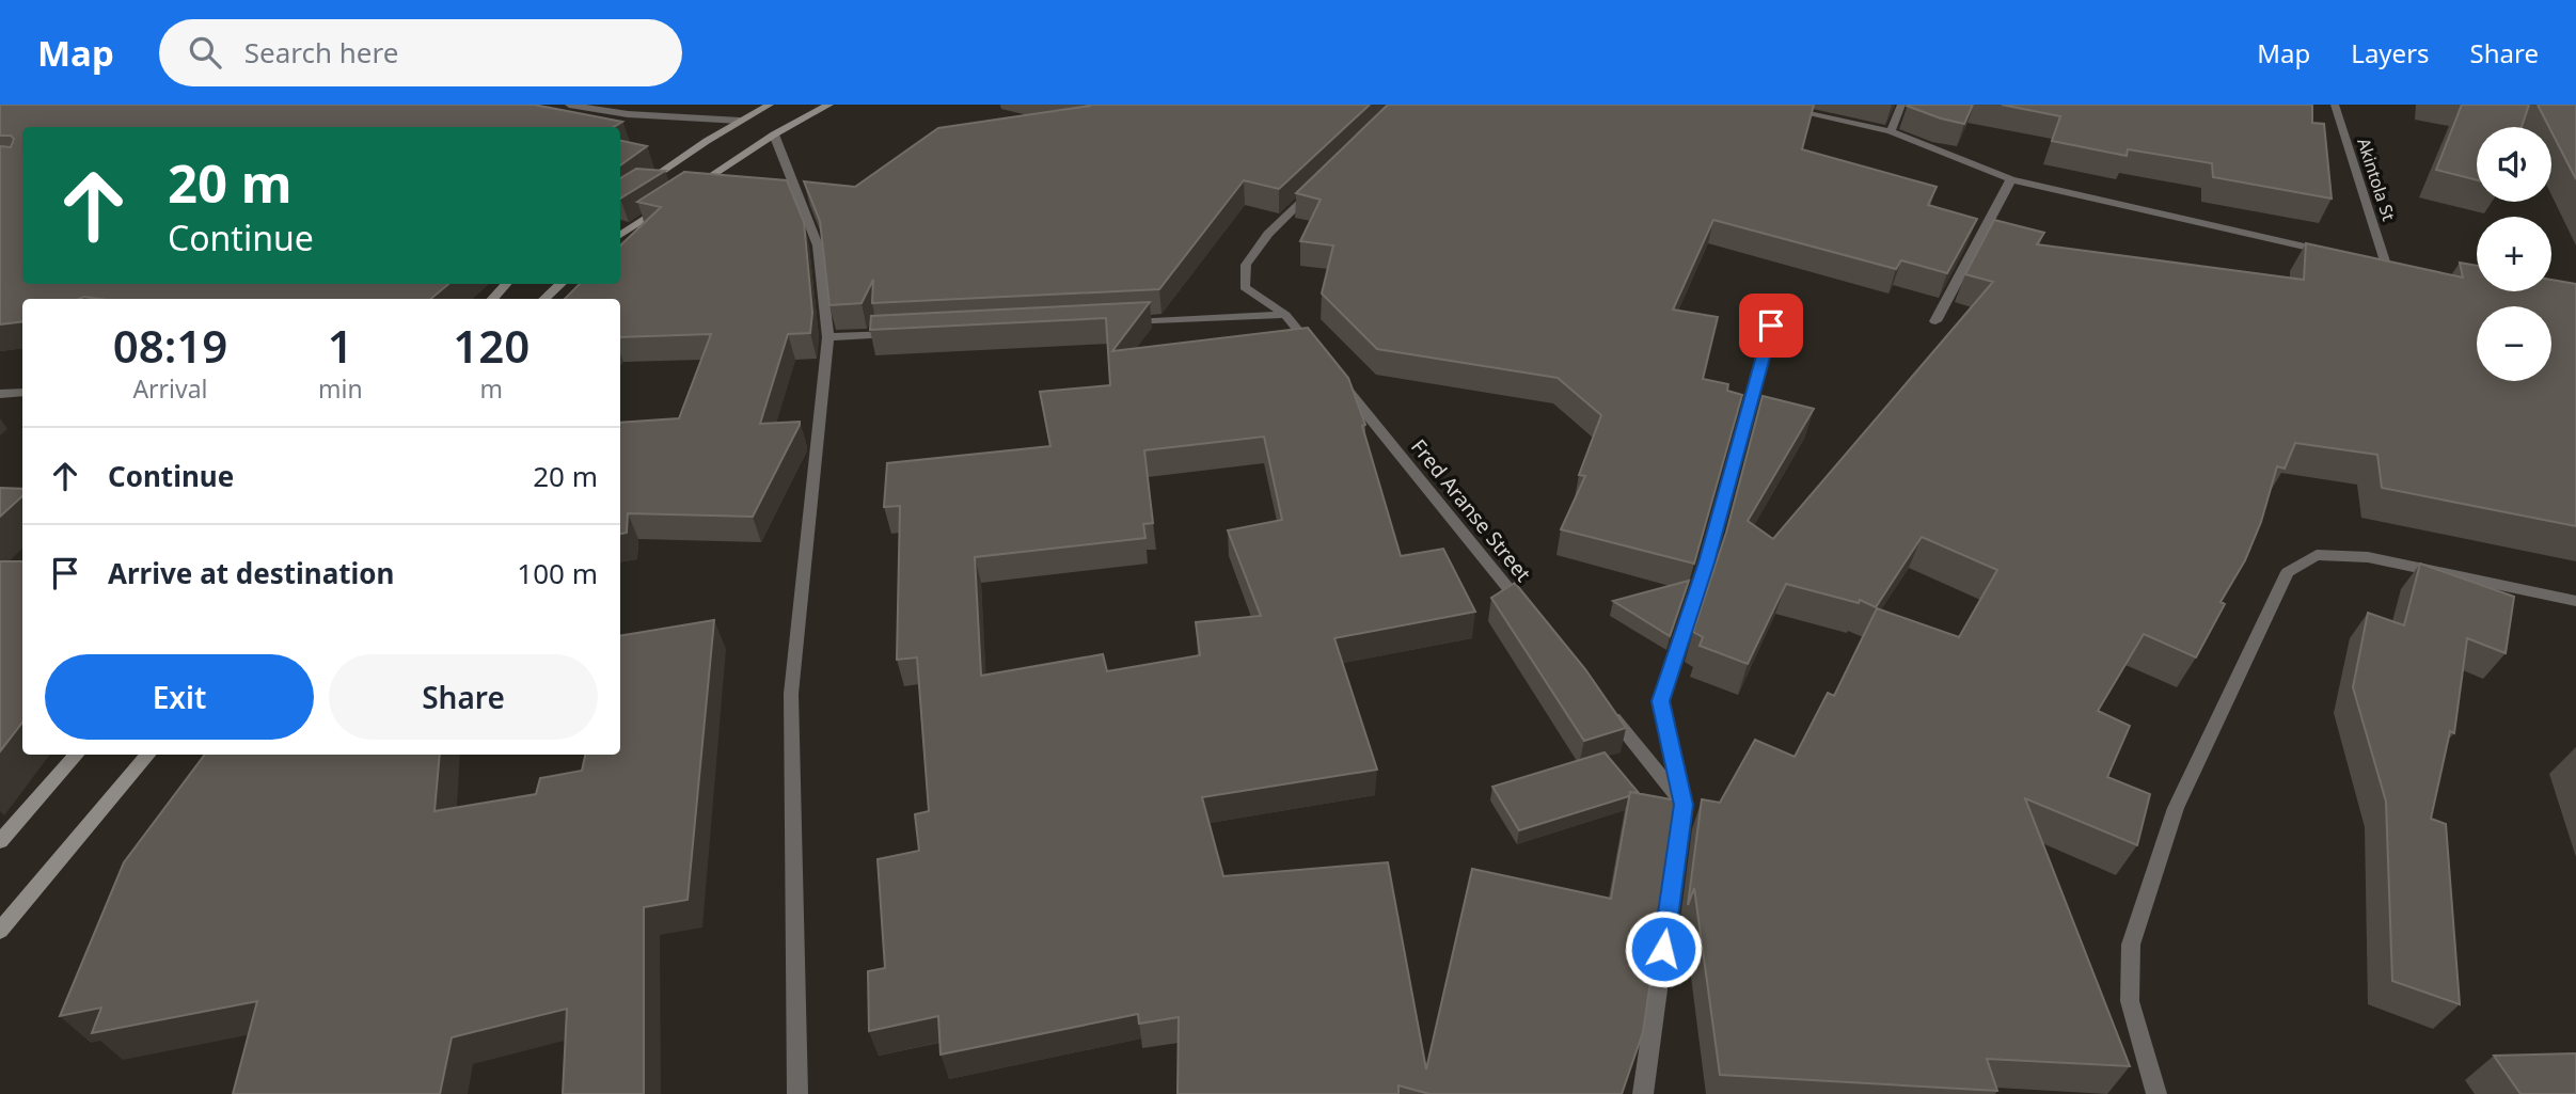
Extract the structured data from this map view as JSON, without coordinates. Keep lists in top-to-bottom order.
{
  "streets": {
    "street": ["Akintola St", "Fred Aranse Street"]
  },
  "page": {
    "header": "Map",
    "search": "Search here",
    "nav": ["Map", "Layers", "Share"],
    "map_buttons": ["+", "−"],
    "turn": ["20 m", "Continue"],
    "eta": [
      "08:19",
      "Arrival",
      "1",
      "min",
      "120",
      "m"
    ],
    "list": [
      {
        "name": "Continue",
        "value": "20 m"
      },
      {
        "name": "Arrive at destination",
        "value": "100 m"
      }
    ],
    "buttons": ["Exit", "Share"]
  }
}
